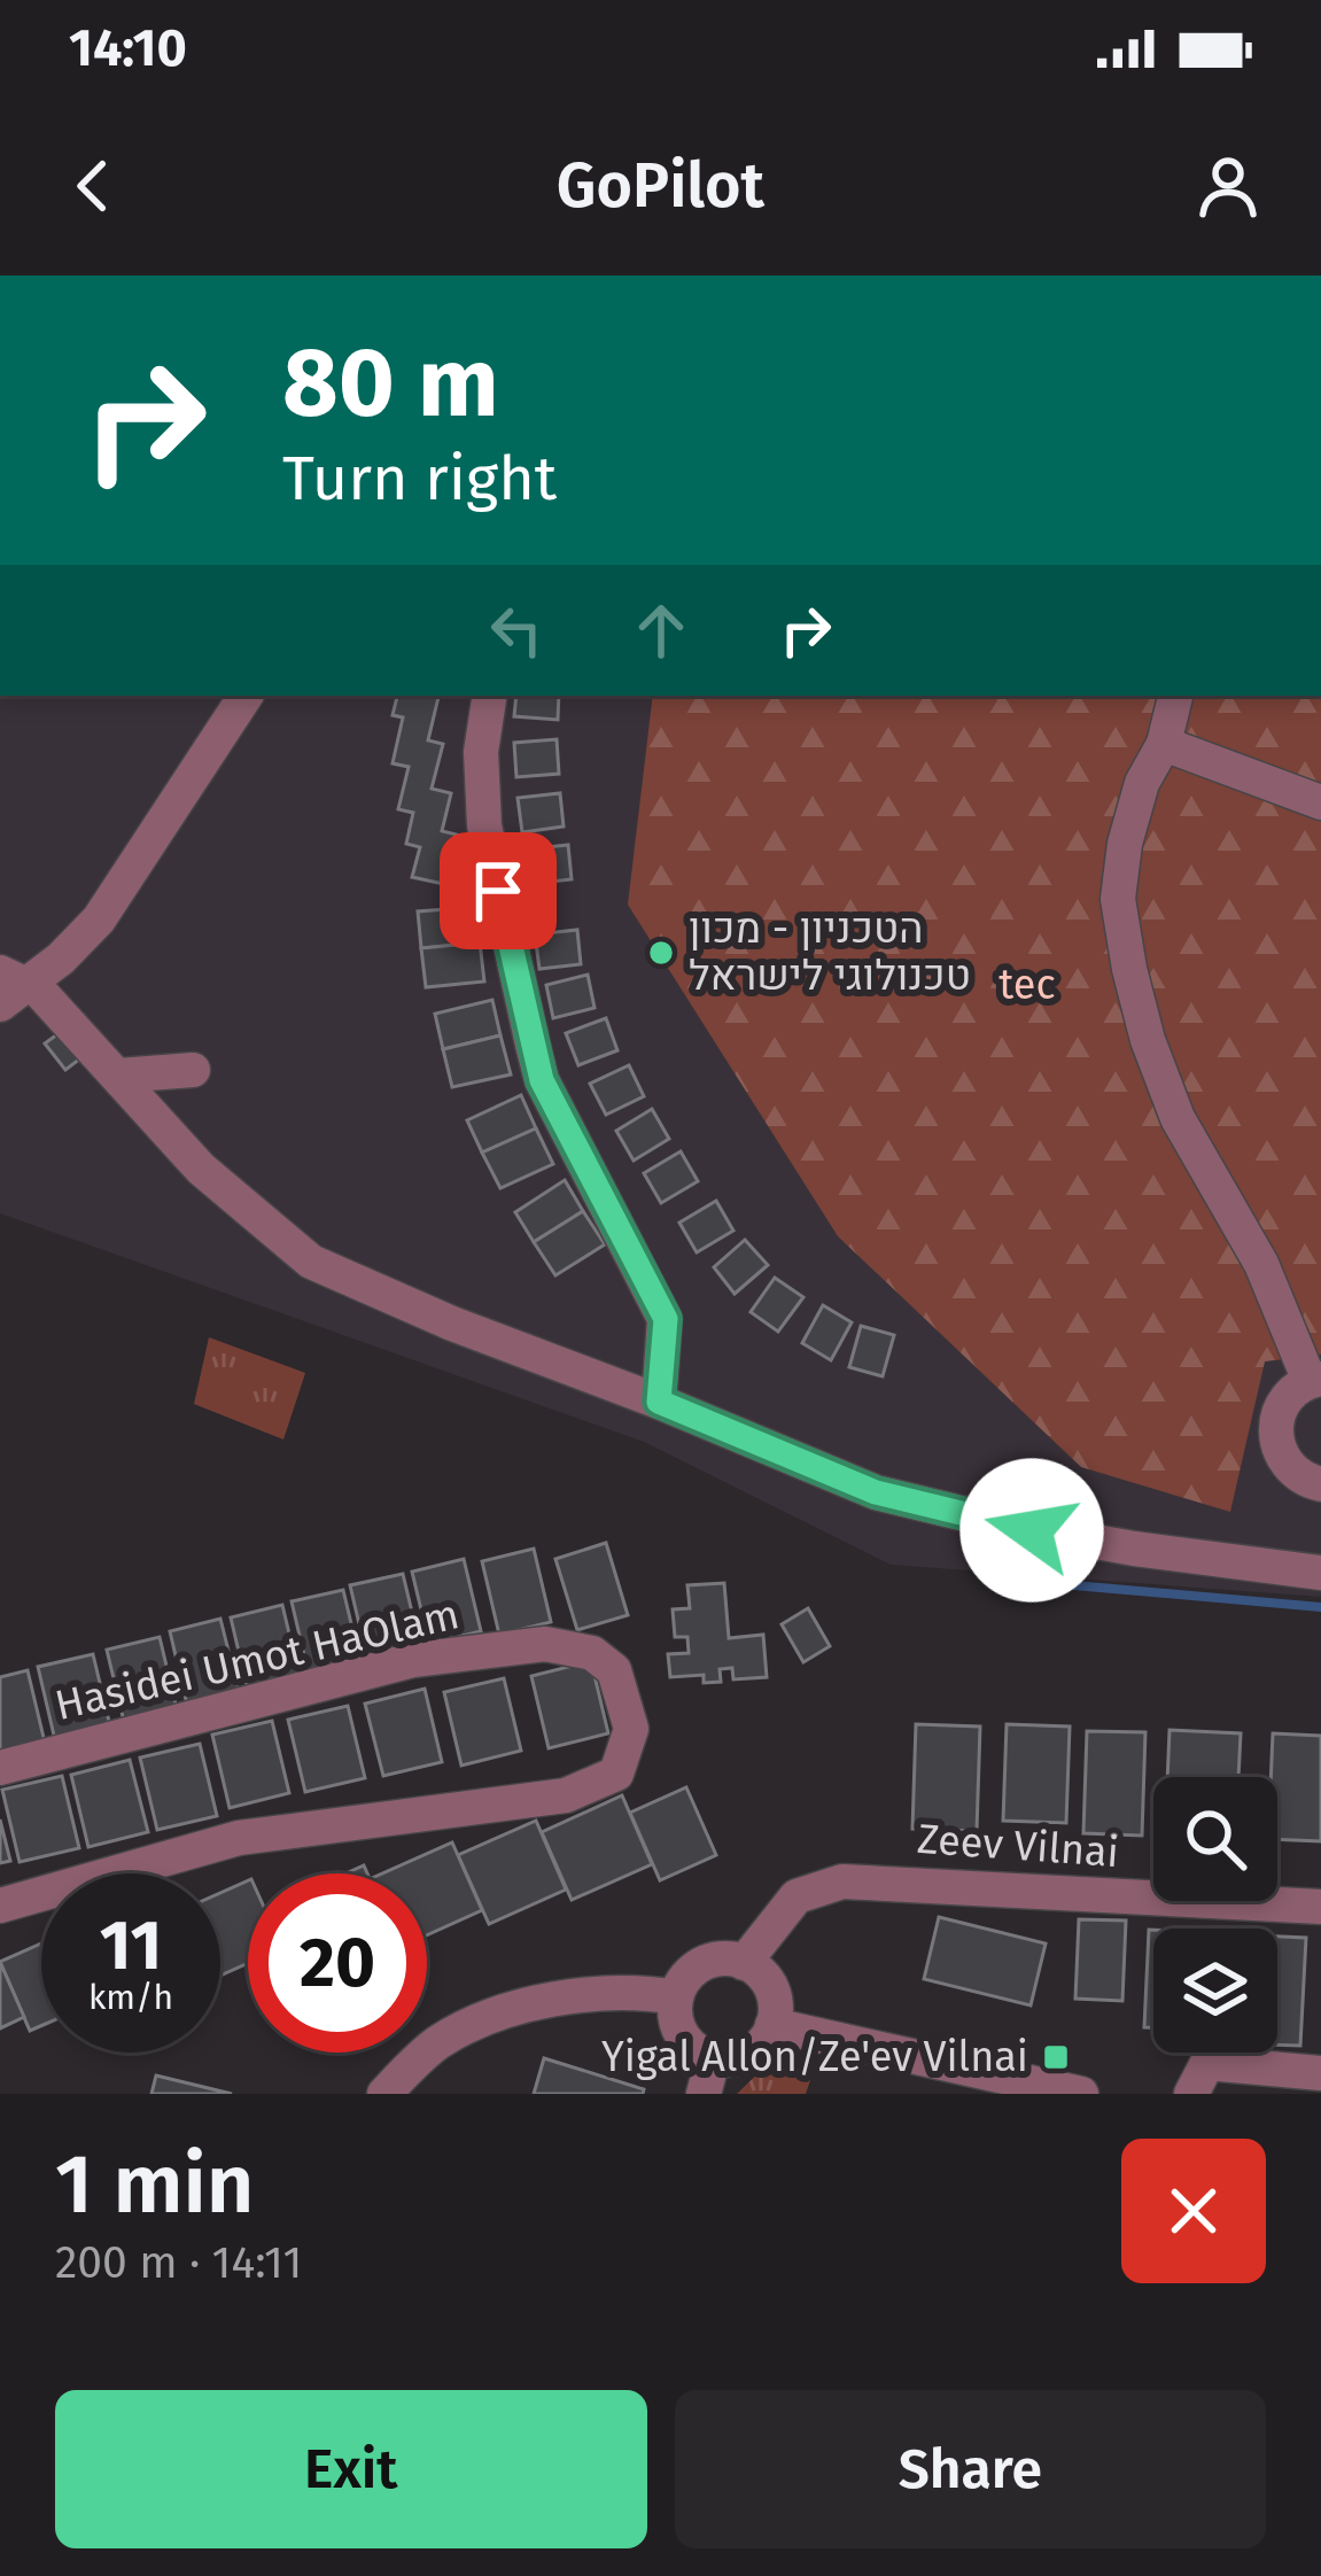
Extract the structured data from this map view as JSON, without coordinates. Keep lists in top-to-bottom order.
{
  "streets": {
    "street": ["Hasidei Umot HaOlam", "Zeev Vilnai"]
  },
  "parks": ["tec"],
  "places": {
    "other": ["הטכניון - מכון טכנולוגי לישראל"],
    "transit": ["Yigal Allon/Ze'ev Vilnai"]
  },
  "page": {
    "status": "14:10",
    "header": "GoPilot",
    "turn": ["80 m", "Turn right"],
    "speed": "11 km/h",
    "limit": "20",
    "heading": ["1 min", "200 m · 14:11"],
    "buttons": ["Exit", "Share"]
  }
}
